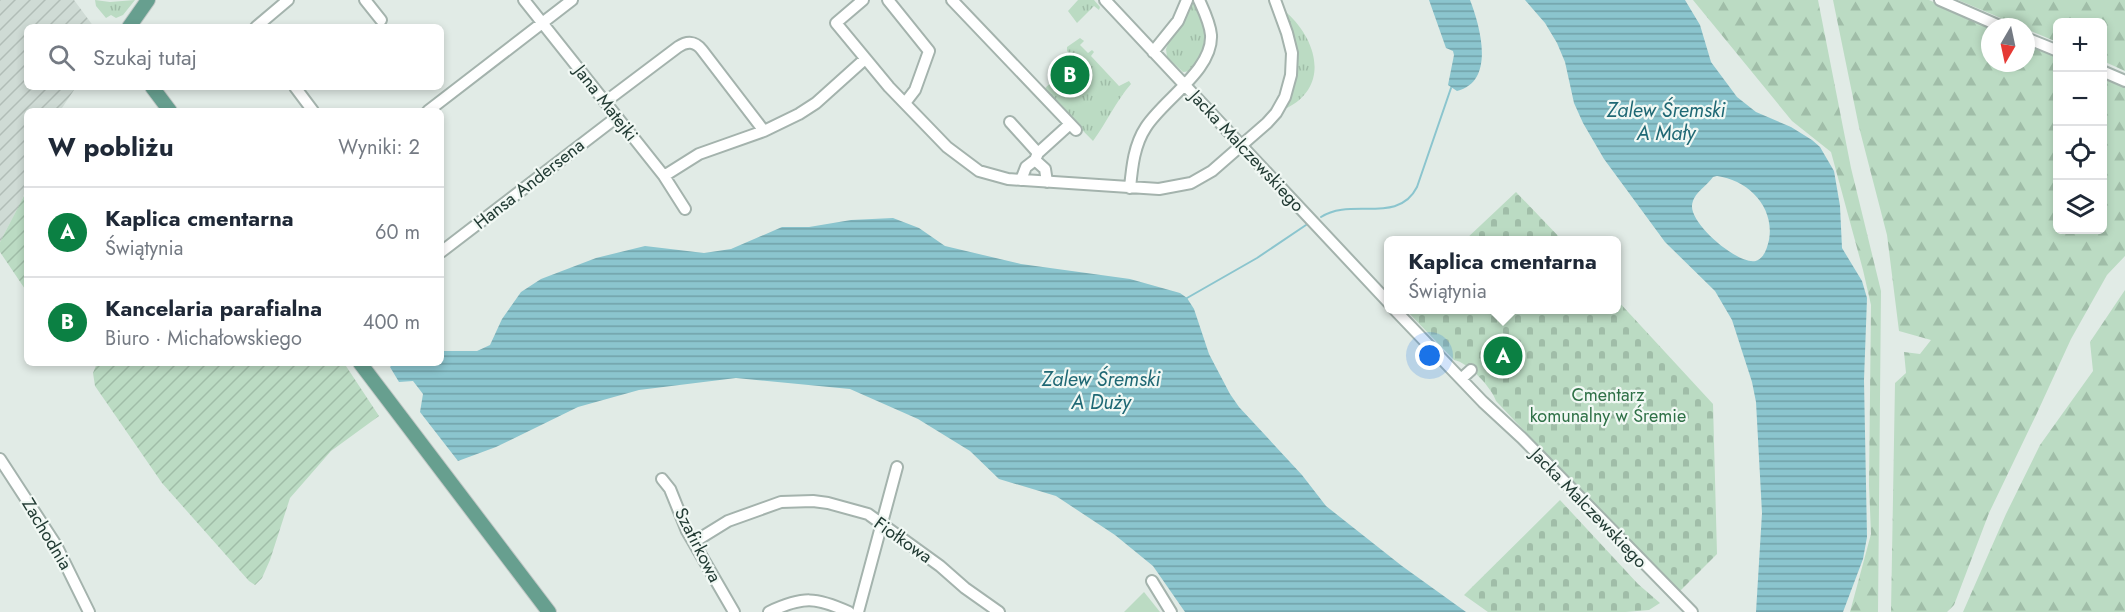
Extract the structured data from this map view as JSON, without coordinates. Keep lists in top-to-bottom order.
{
  "streets": {
    "street": [
      "Jana Matejki",
      "Jacka Malczewskiego",
      "Hansa Andersena",
      "Zachodnia",
      "Fiołkowa",
      "Szafirkowa"
    ]
  },
  "crossings": [
    ["Jana Matejki", "Hansa Andersena"],
    ["Fiołkowa", "Szafirkowa"]
  ],
  "water": ["Zalew Śremski A Mały", "Zalew Śremski A Duży"],
  "parks": ["Cmentarz komunalny w Śremie"],
  "north": "bottom",
  "page": {
    "map_buttons": ["+", "−"],
    "search": "Szukaj tutaj",
    "pins": ["B", "A"],
    "heading": ["W pobliżu", "Wyniki: 2"],
    "list": [
      {
        "mark": "A",
        "name": "Kaplica cmentarna",
        "note": "Świątynia",
        "value": "60 m"
      },
      {
        "mark": "B",
        "name": "Kancelaria parafialna",
        "note": "Biuro · Michałowskiego",
        "value": "400 m"
      }
    ],
    "popup": ["Kaplica cmentarna", "Świątynia"]
  }
}
